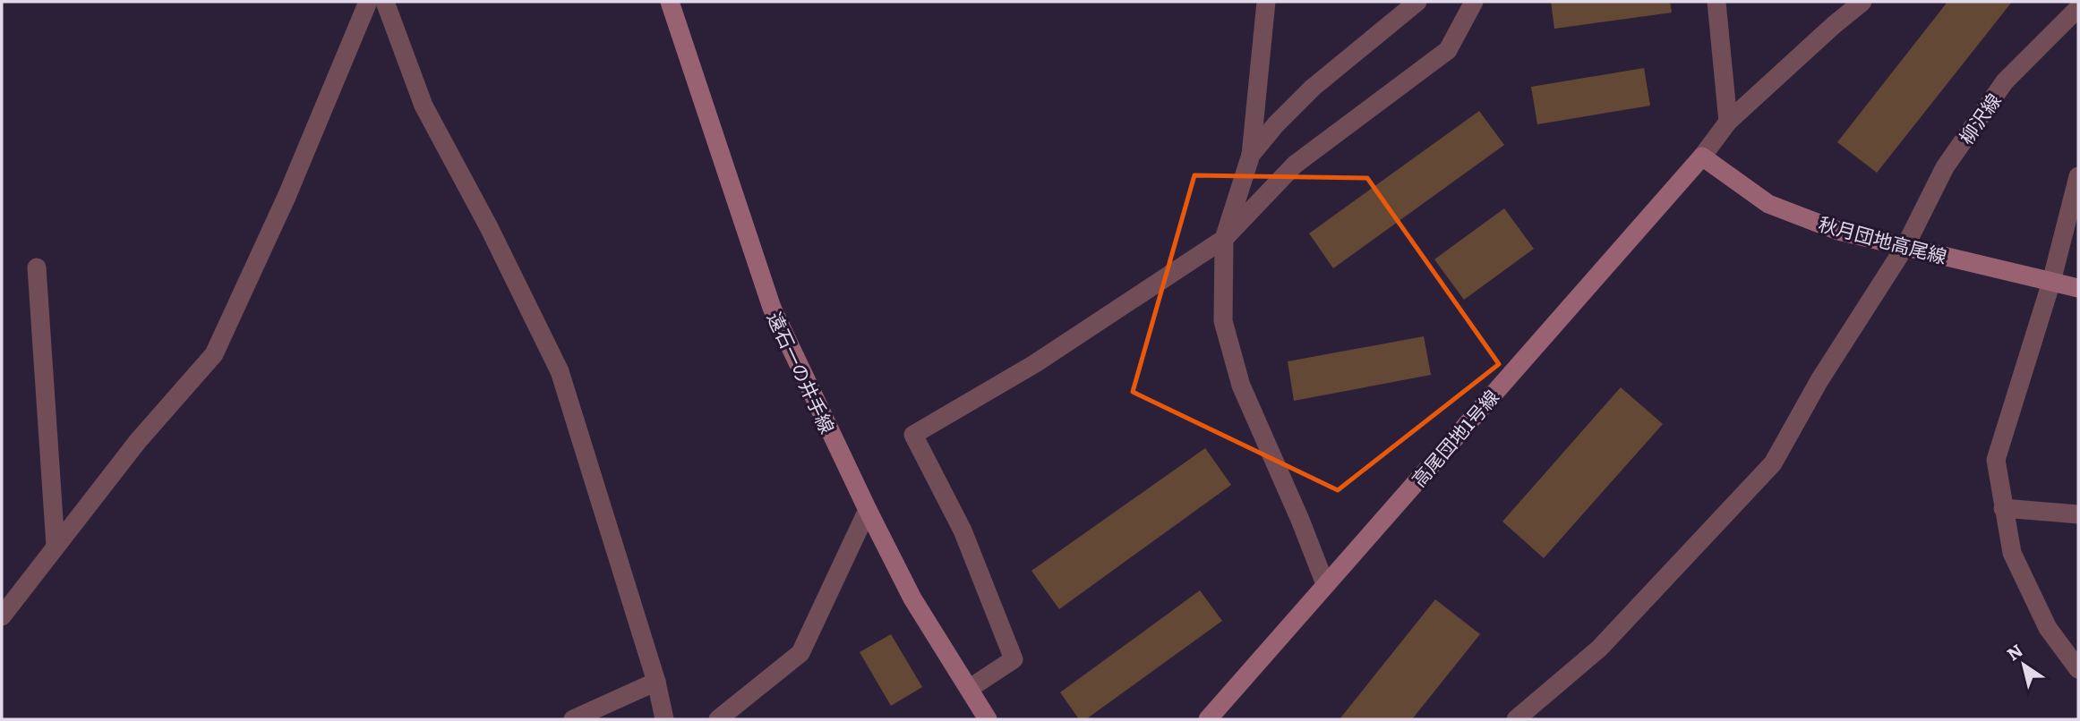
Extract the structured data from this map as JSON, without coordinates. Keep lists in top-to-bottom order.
{
  "streets": {
    "street": [
      "柳沢線",
      "秋月団地高尾線",
      "遠石一の井手線",
      "高尾団地1号線"
    ]
  },
  "crossings": [
    ["柳沢線", "秋月団地高尾線"],
    ["秋月団地高尾線", "高尾団地1号線"]
  ],
  "north": "top left"
}
